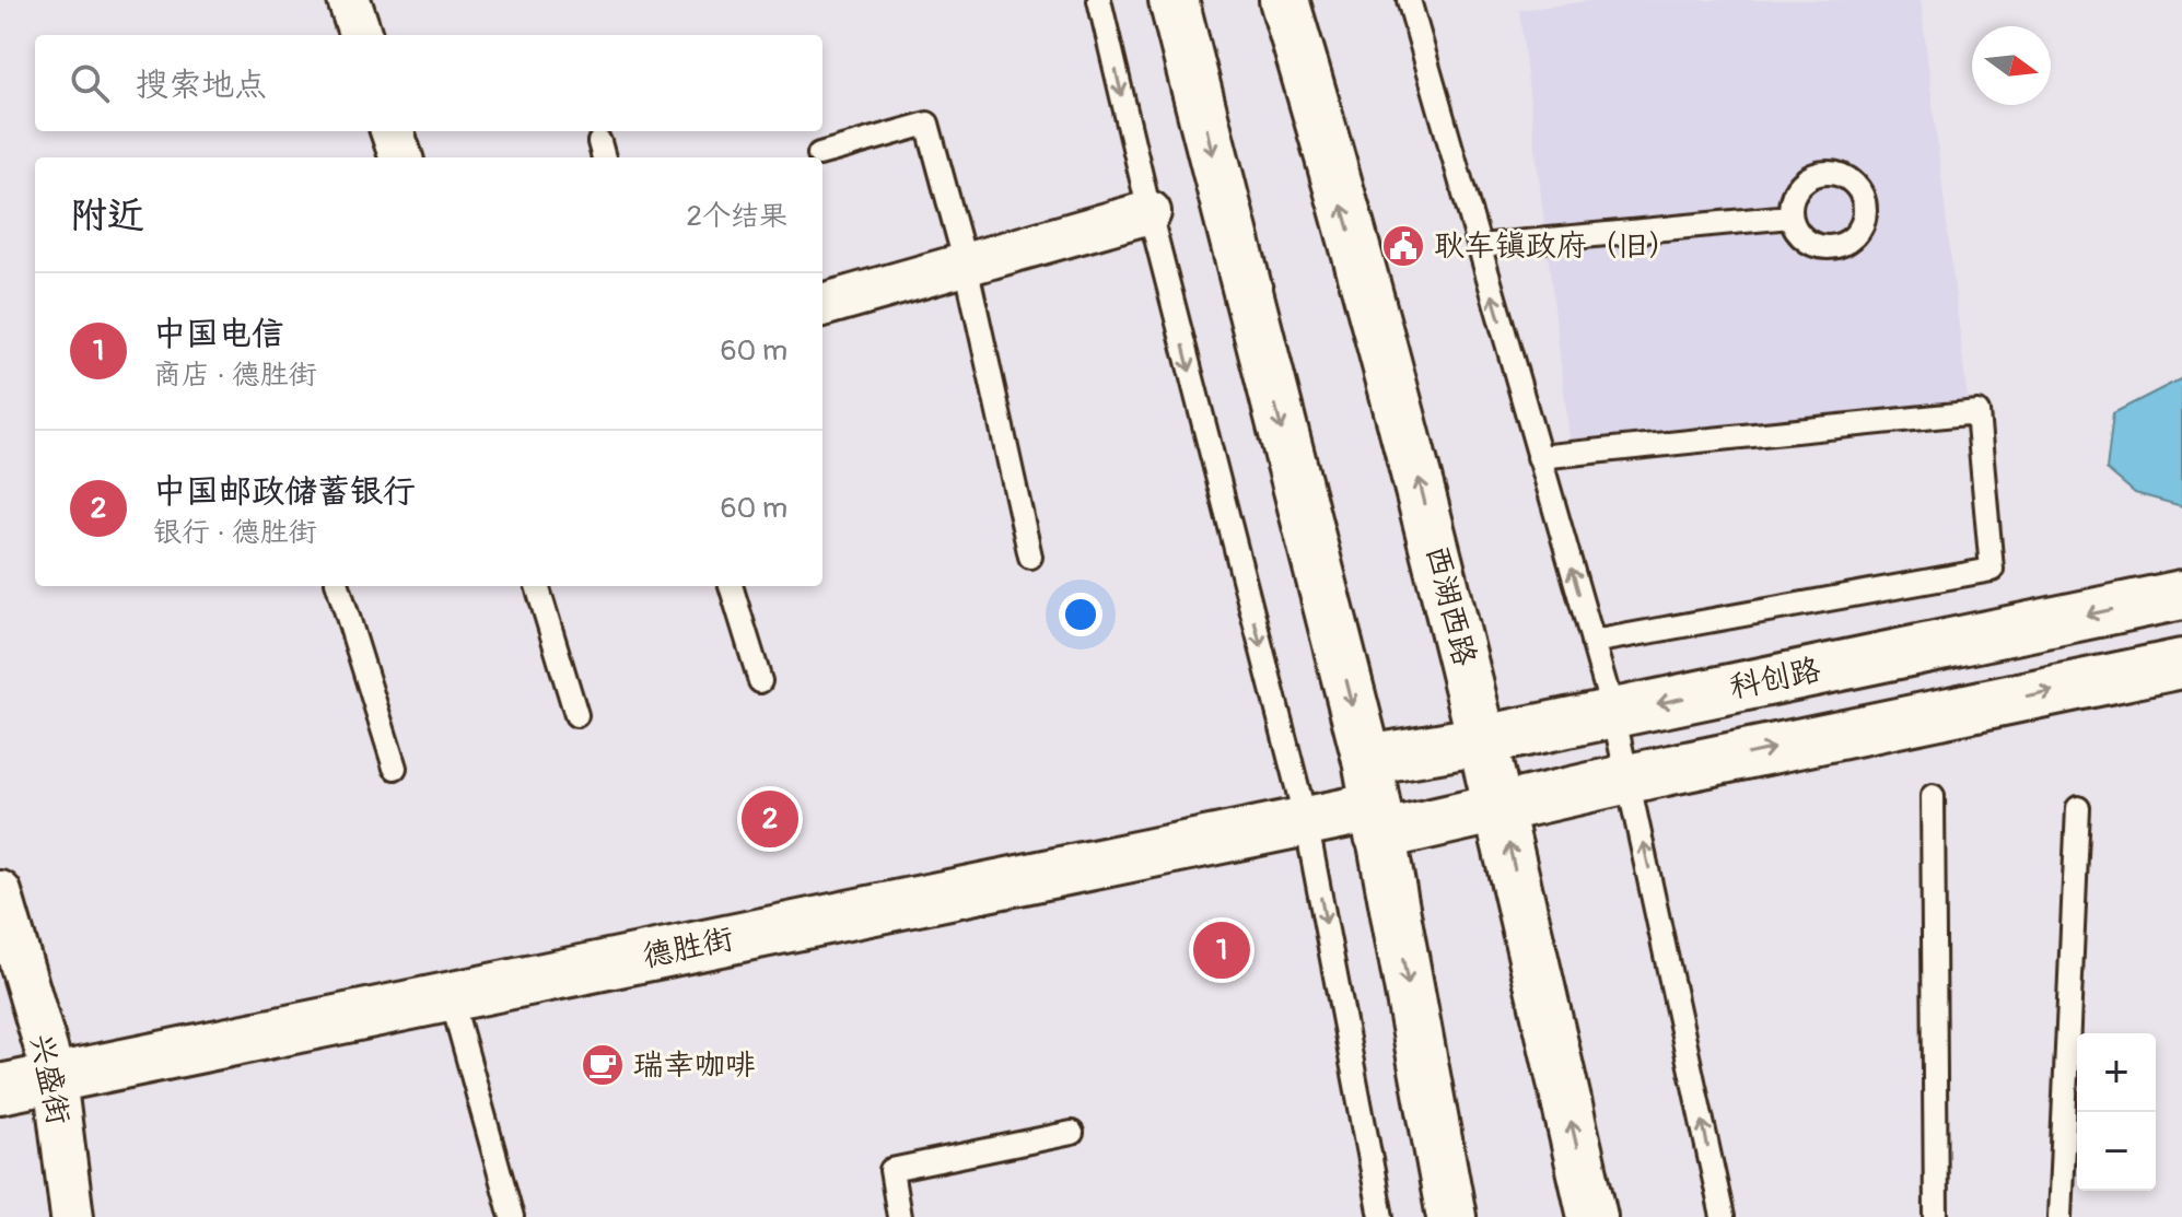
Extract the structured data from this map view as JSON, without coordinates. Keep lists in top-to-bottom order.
{
  "streets": {
    "street": [
      "西湖西路",
      "科创路",
      "德胜街",
      "兴盛街"
    ]
  },
  "crossings": [
    ["西湖西路", "科创路"],
    ["德胜街", "兴盛街"]
  ],
  "places": {
    "public building": ["耿车镇政府（旧）"],
    "cafe": ["瑞幸咖啡"]
  },
  "north": "right",
  "page": {
    "search": "搜索地点",
    "heading": ["附近", "2个结果"],
    "list": [
      {
        "mark": "1",
        "name": "中国电信",
        "note": "商店 · 德胜街",
        "value": "60 m"
      },
      {
        "mark": "2",
        "name": "中国邮政储蓄银行",
        "note": "银行 · 德胜街",
        "value": "60 m"
      }
    ],
    "pins": ["2", "1"],
    "map_buttons": ["+", "−"]
  }
}
